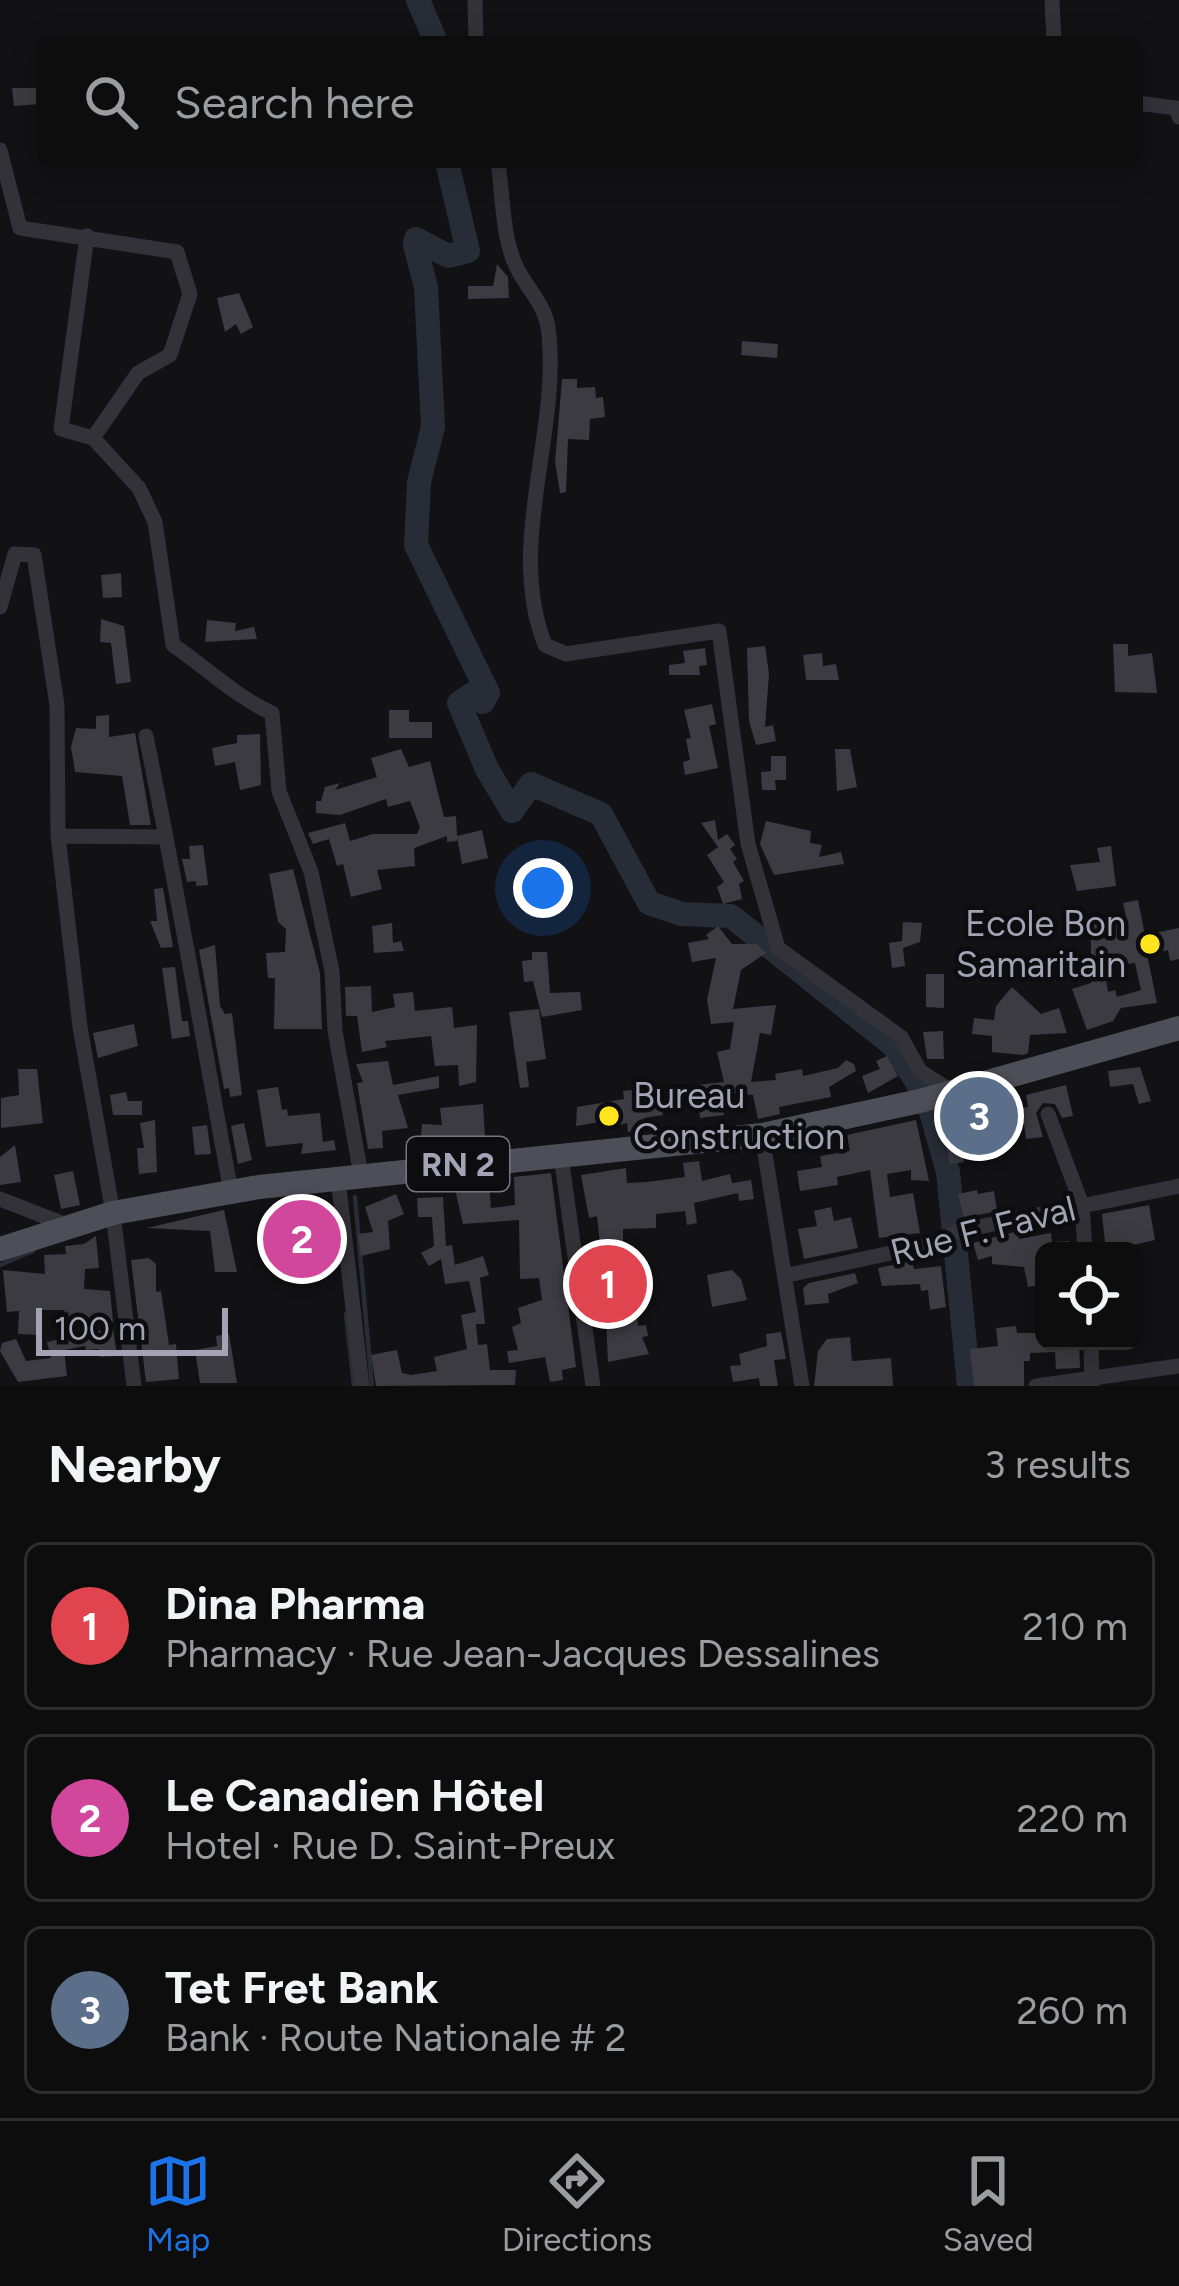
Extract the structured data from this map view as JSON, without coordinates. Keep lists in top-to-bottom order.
{
  "streets": {
    "main road": ["RN 2"],
    "street": ["Rue F. Faval"]
  },
  "places": ["Ecole Bon Samaritain", "Bureau Construction"],
  "scale_bar": "100 m",
  "page": {
    "search": "Search here",
    "pins": ["3", "2", "1"],
    "scale": "100 m",
    "heading": ["Nearby", "3 results"],
    "list": [
      {
        "mark": "1",
        "name": "Dina Pharma",
        "note": "Pharmacy · Rue Jean-Jacques Dessalines",
        "value": "210 m"
      },
      {
        "mark": "2",
        "name": "Le Canadien Hôtel",
        "note": "Hotel · Rue D. Saint-Preux",
        "value": "220 m"
      },
      {
        "mark": "3",
        "name": "Tet Fret Bank",
        "note": "Bank · Route Nationale # 2",
        "value": "260 m"
      }
    ],
    "nav": ["Map", "Directions", "Saved"]
  }
}
